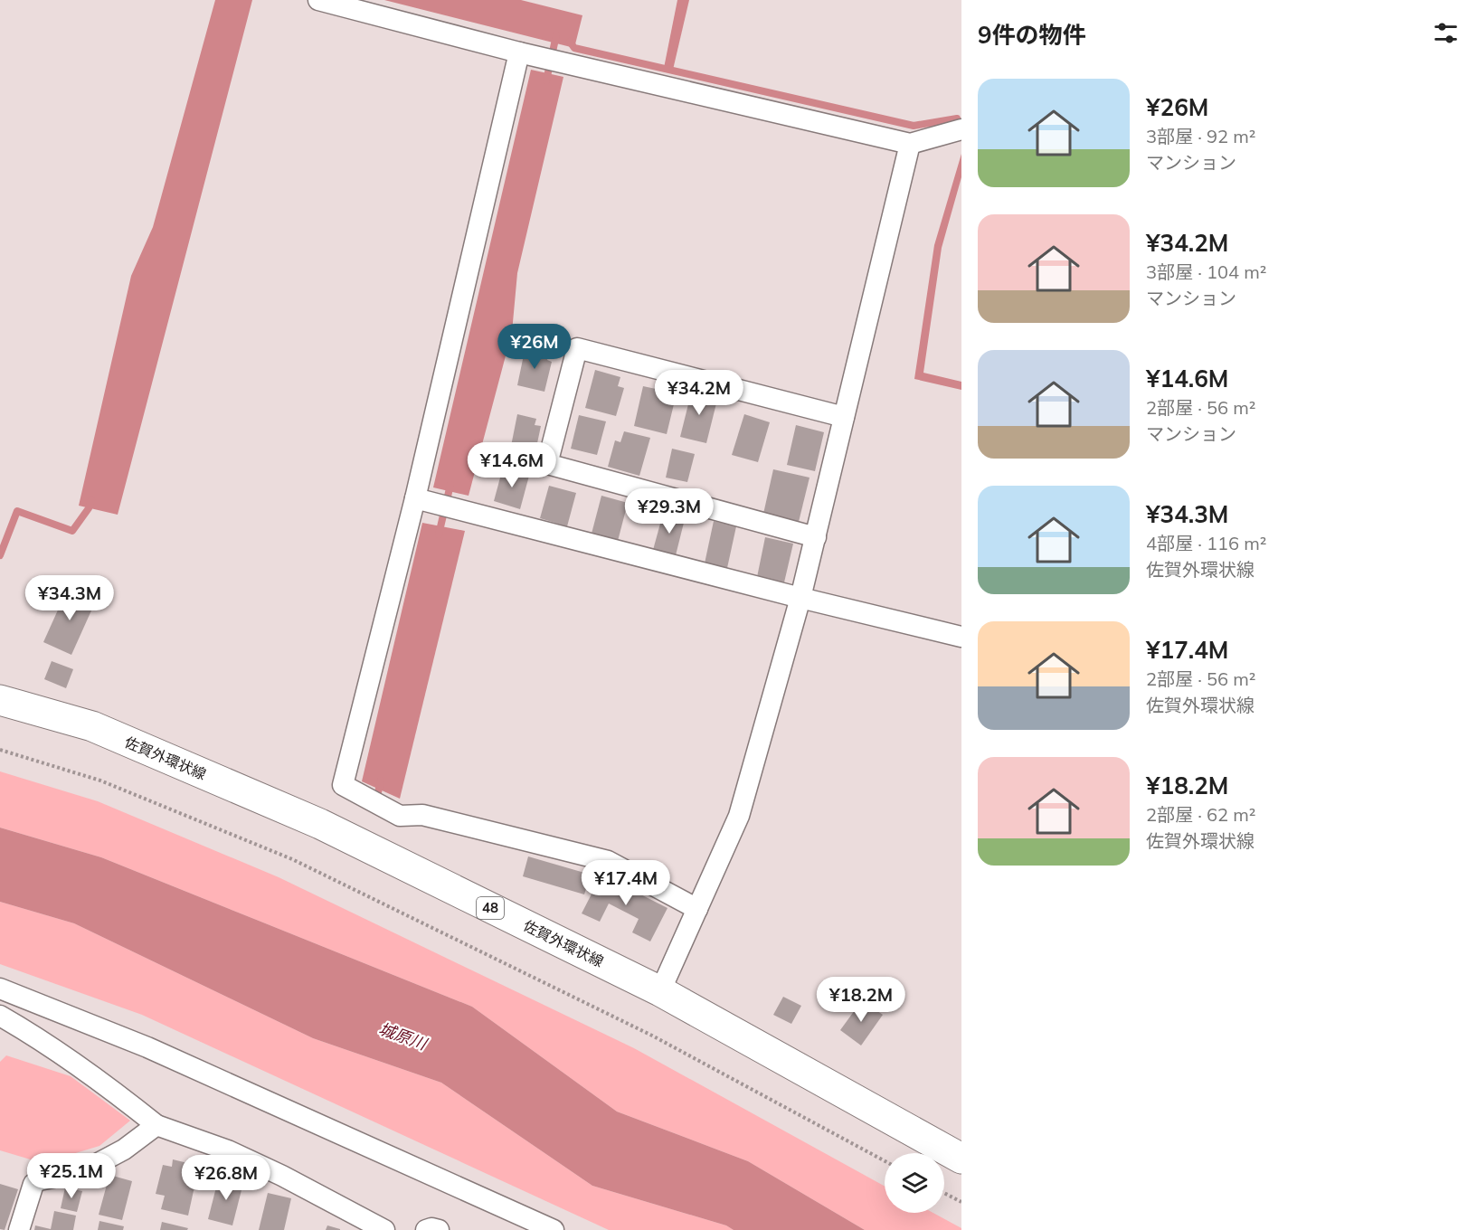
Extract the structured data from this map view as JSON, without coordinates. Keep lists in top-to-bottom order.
{
  "streets": {
    "main road": ["佐賀外環状線", "48"]
  },
  "water": ["城原川"],
  "page": {
    "heading": "9件の物件",
    "list": [
      {
        "name": "¥26M",
        "note": "3部屋 · 92 m² · マンション"
      },
      {
        "name": "¥34.2M",
        "note": "3部屋 · 104 m² · マンション"
      },
      {
        "name": "¥14.6M",
        "note": "2部屋 · 56 m² · マンション"
      },
      {
        "name": "¥34.3M",
        "note": "4部屋 · 116 m² · 佐賀外環状線"
      },
      {
        "name": "¥17.4M",
        "note": "2部屋 · 56 m² · 佐賀外環状線"
      },
      {
        "name": "¥18.2M",
        "note": "2部屋 · 62 m² · 佐賀外環状線"
      }
    ],
    "price": [
      "¥26M",
      "¥34.2M",
      "¥14.6M",
      "¥29.3M",
      "¥34.3M",
      "¥17.4M",
      "¥18.2M",
      "¥25.1M",
      "¥26.8M"
    ]
  }
}
